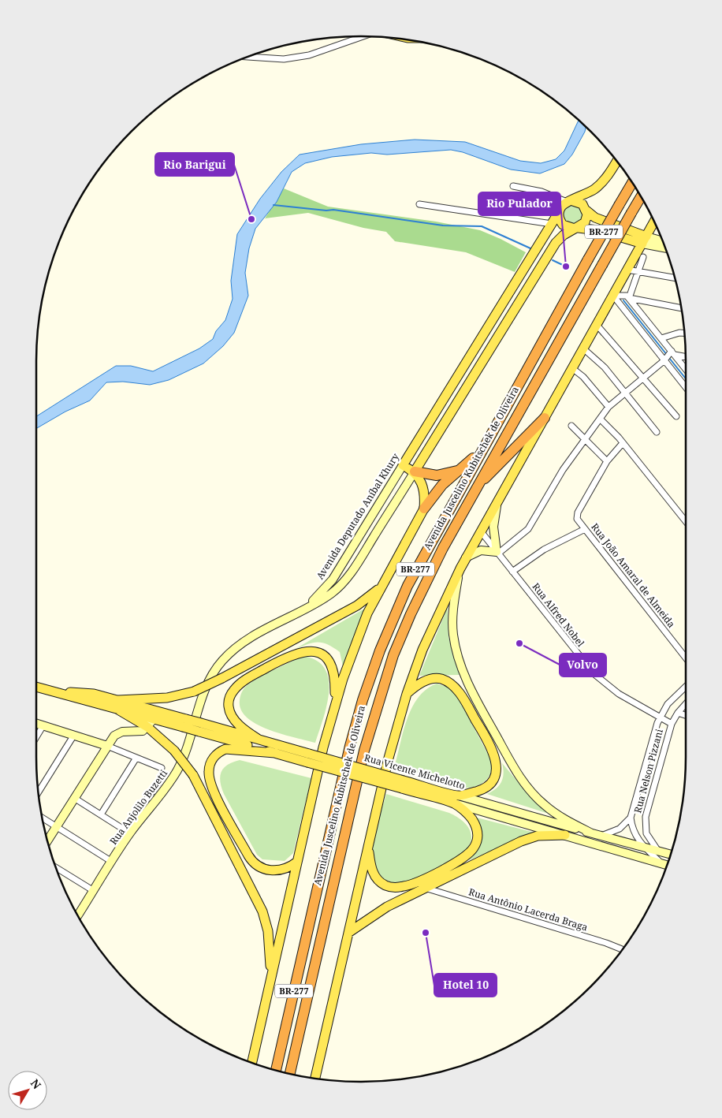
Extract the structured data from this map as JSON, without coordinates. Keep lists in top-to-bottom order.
{
  "streets": {
    "highway": ["BR-277", "Avenida Juscelino Kubitschek de Oliveira"],
    "main road": ["Avenida Deputado Aníbal Khury", "Rua Vicente Michelotto", "Rua Anjolilo Buzetti"],
    "street": [
      "Rua João Amaral de Almeida",
      "Rua Alfred Nobel",
      "Rua Nelson Pizzani",
      "Rua Antônio Lacerda Braga"
    ]
  },
  "crossings": [
    ["Avenida Deputado Aníbal Khury", "Rua Anjolilo Buzetti"],
    ["Rua Alfred Nobel", "Rua Nelson Pizzani"],
    ["Rua Nelson Pizzani", "Rua Vicente Michelotto"]
  ],
  "places": [
    "Rio Barigui",
    "Rio Pulador",
    "Volvo",
    "Hotel 10"
  ],
  "north": "top right"
}
